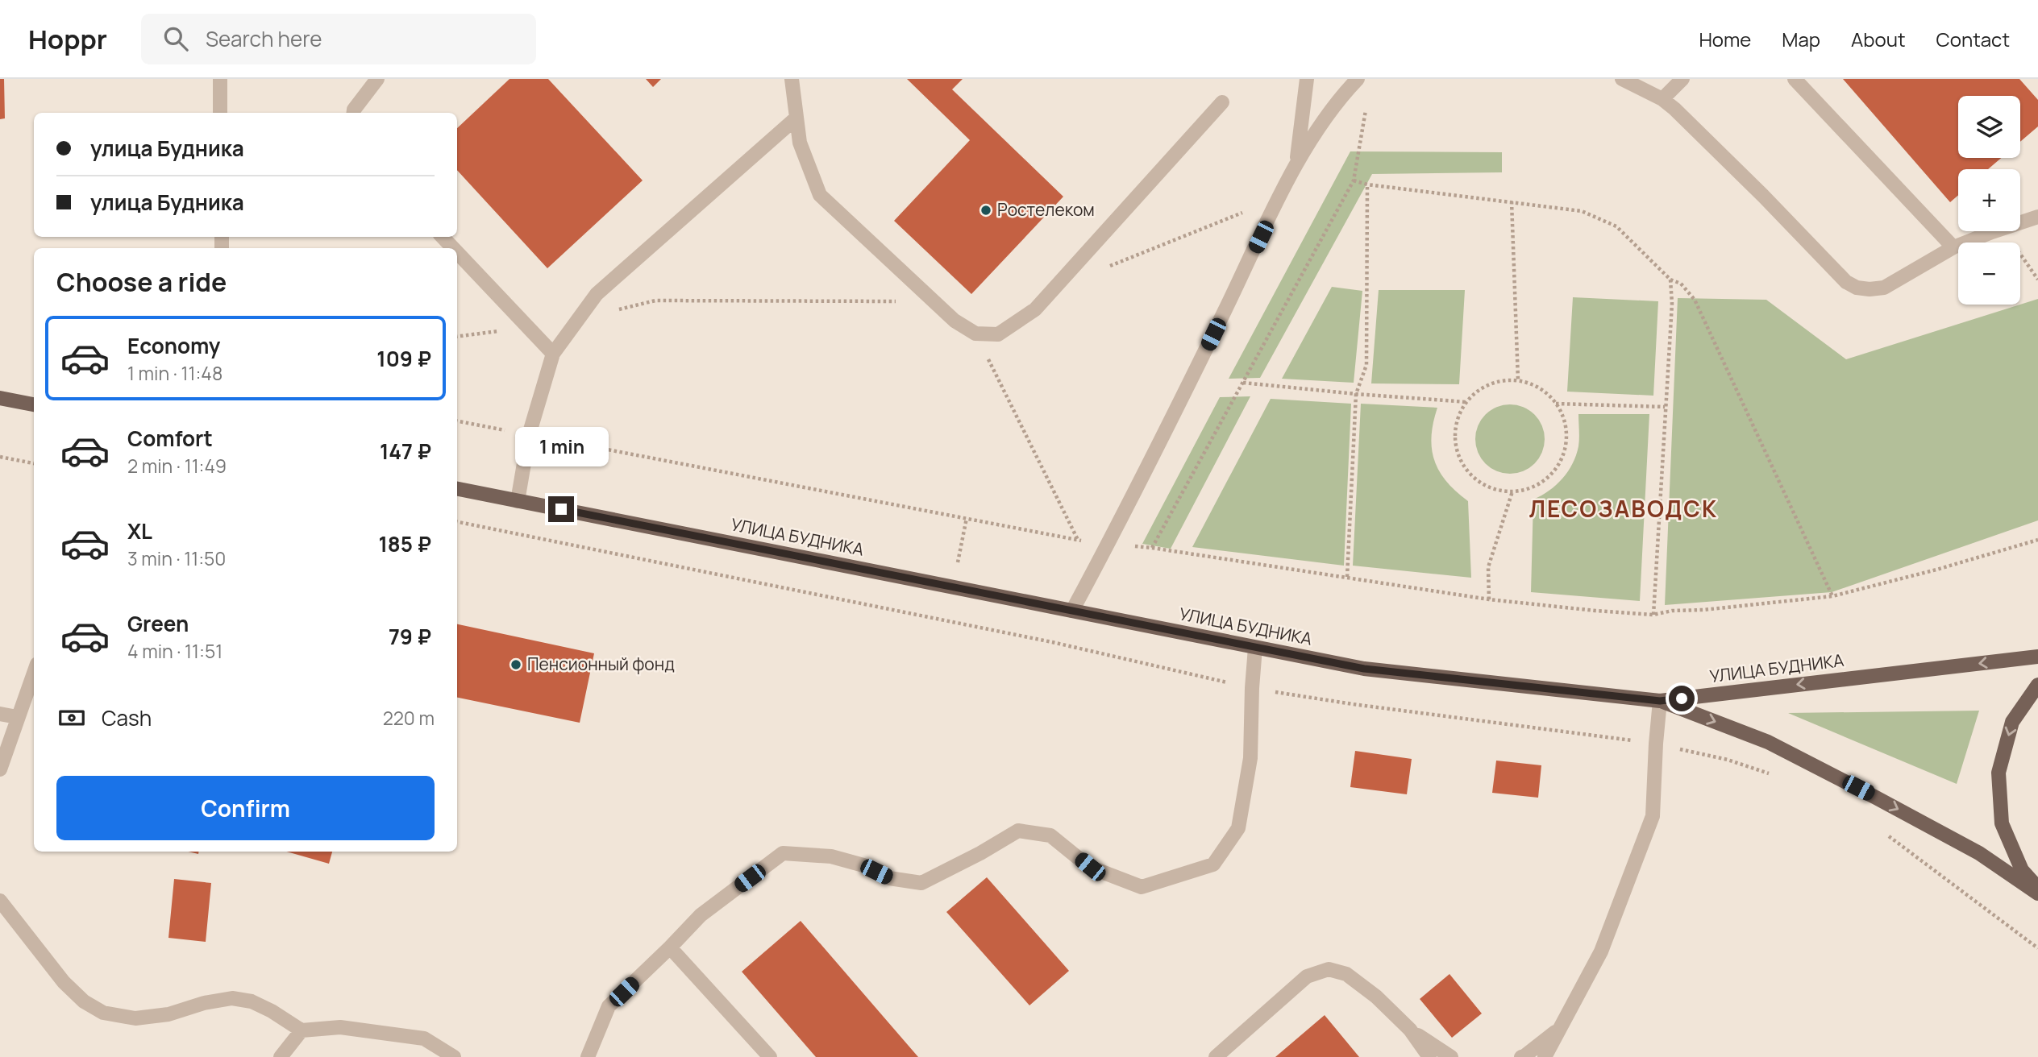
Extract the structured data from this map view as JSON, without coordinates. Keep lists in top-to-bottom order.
{
  "streets": {
    "main road": ["УЛИЦА БУДНИКА"]
  },
  "districts": ["ЛЕСОЗАВОДСК"],
  "places": ["Ростелеком", "Пенсионный фонд"],
  "page": {
    "header": "Hoppr",
    "search": "Search here",
    "nav": [
      "Home",
      "Map",
      "About",
      "Contact"
    ],
    "map_buttons": ["+", "−"],
    "banner": ["улица Будника", "улица Будника"],
    "heading": "Choose a ride",
    "list": [
      {
        "name": "Economy",
        "note": "1 min · 11:48",
        "value": "109 ₽"
      },
      {
        "name": "Comfort",
        "note": "2 min · 11:49",
        "value": "147 ₽"
      },
      {
        "name": "XL",
        "note": "3 min · 11:50",
        "value": "185 ₽"
      },
      {
        "name": "Green",
        "note": "4 min · 11:51",
        "value": "79 ₽"
      }
    ],
    "bubble": "1 min",
    "pay": ["Cash", "220 m"],
    "buttons": "Confirm"
  }
}
